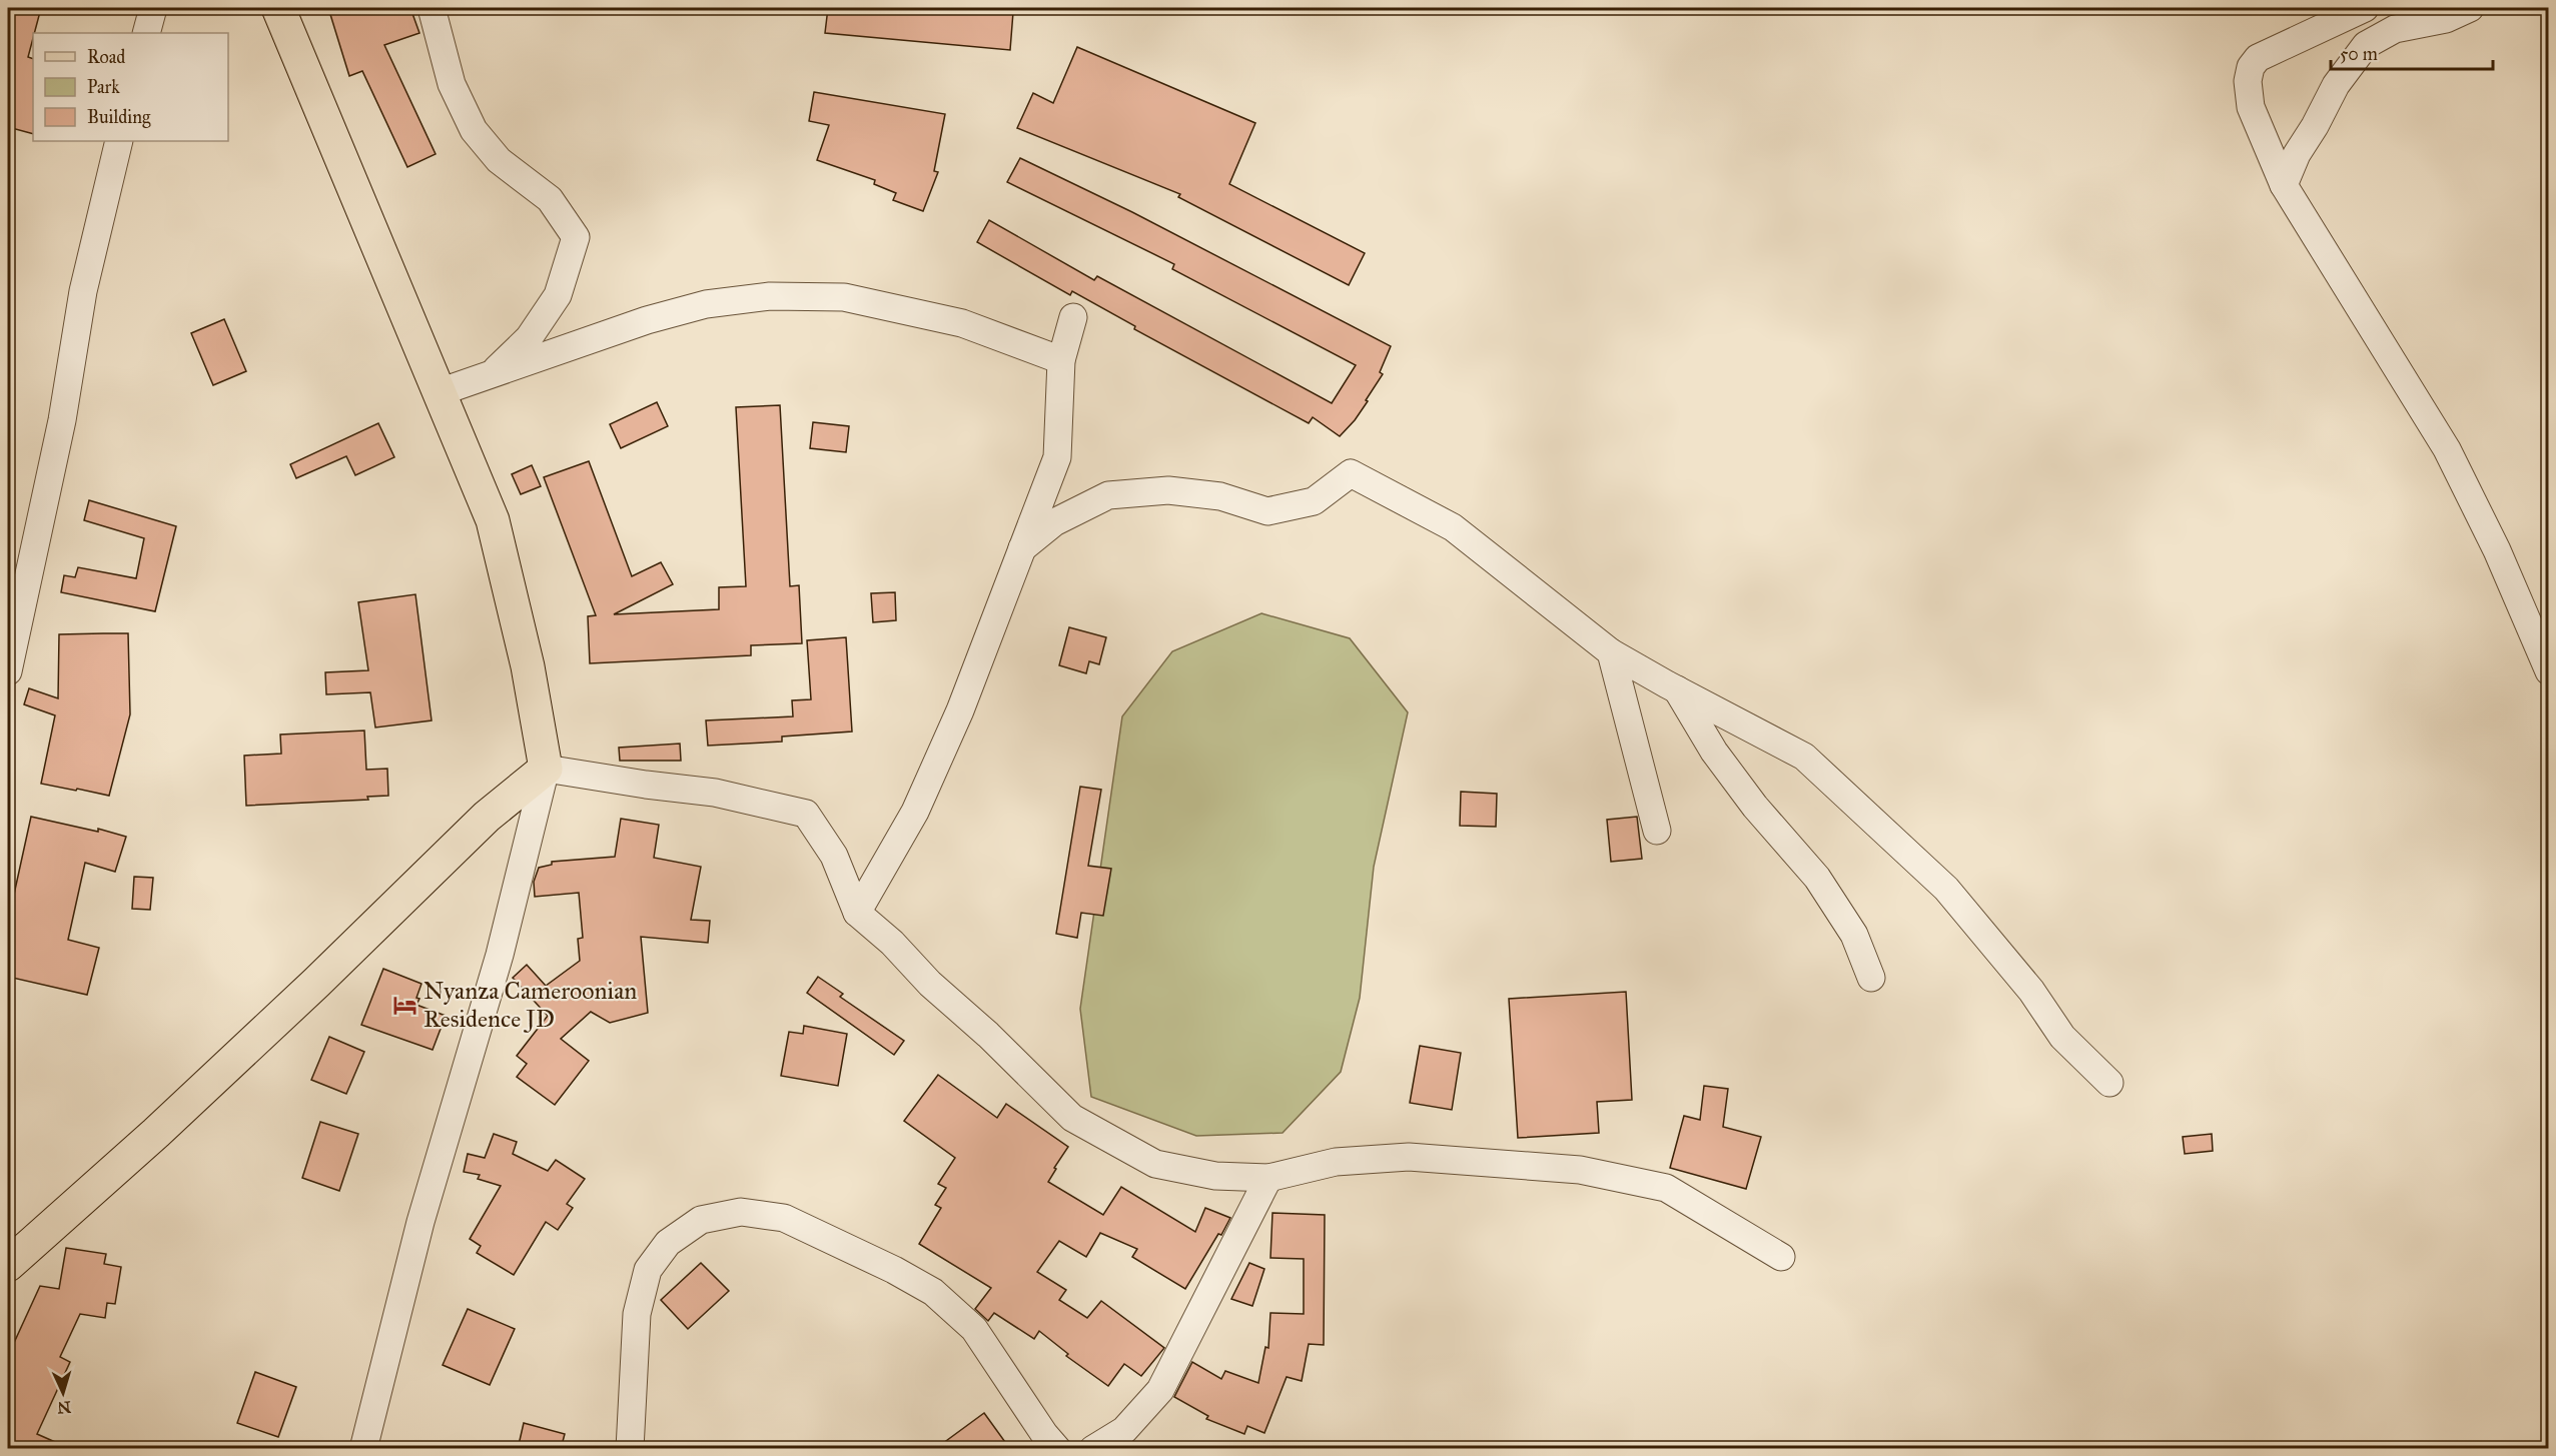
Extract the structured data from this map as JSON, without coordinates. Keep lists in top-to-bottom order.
{
  "places": {
    "hotel": ["Nyanza Cameroonian Residence JD"]
  },
  "legend": ["Road", "Park", "Building"],
  "scale_bar": "50 m",
  "north": "bottom"
}
